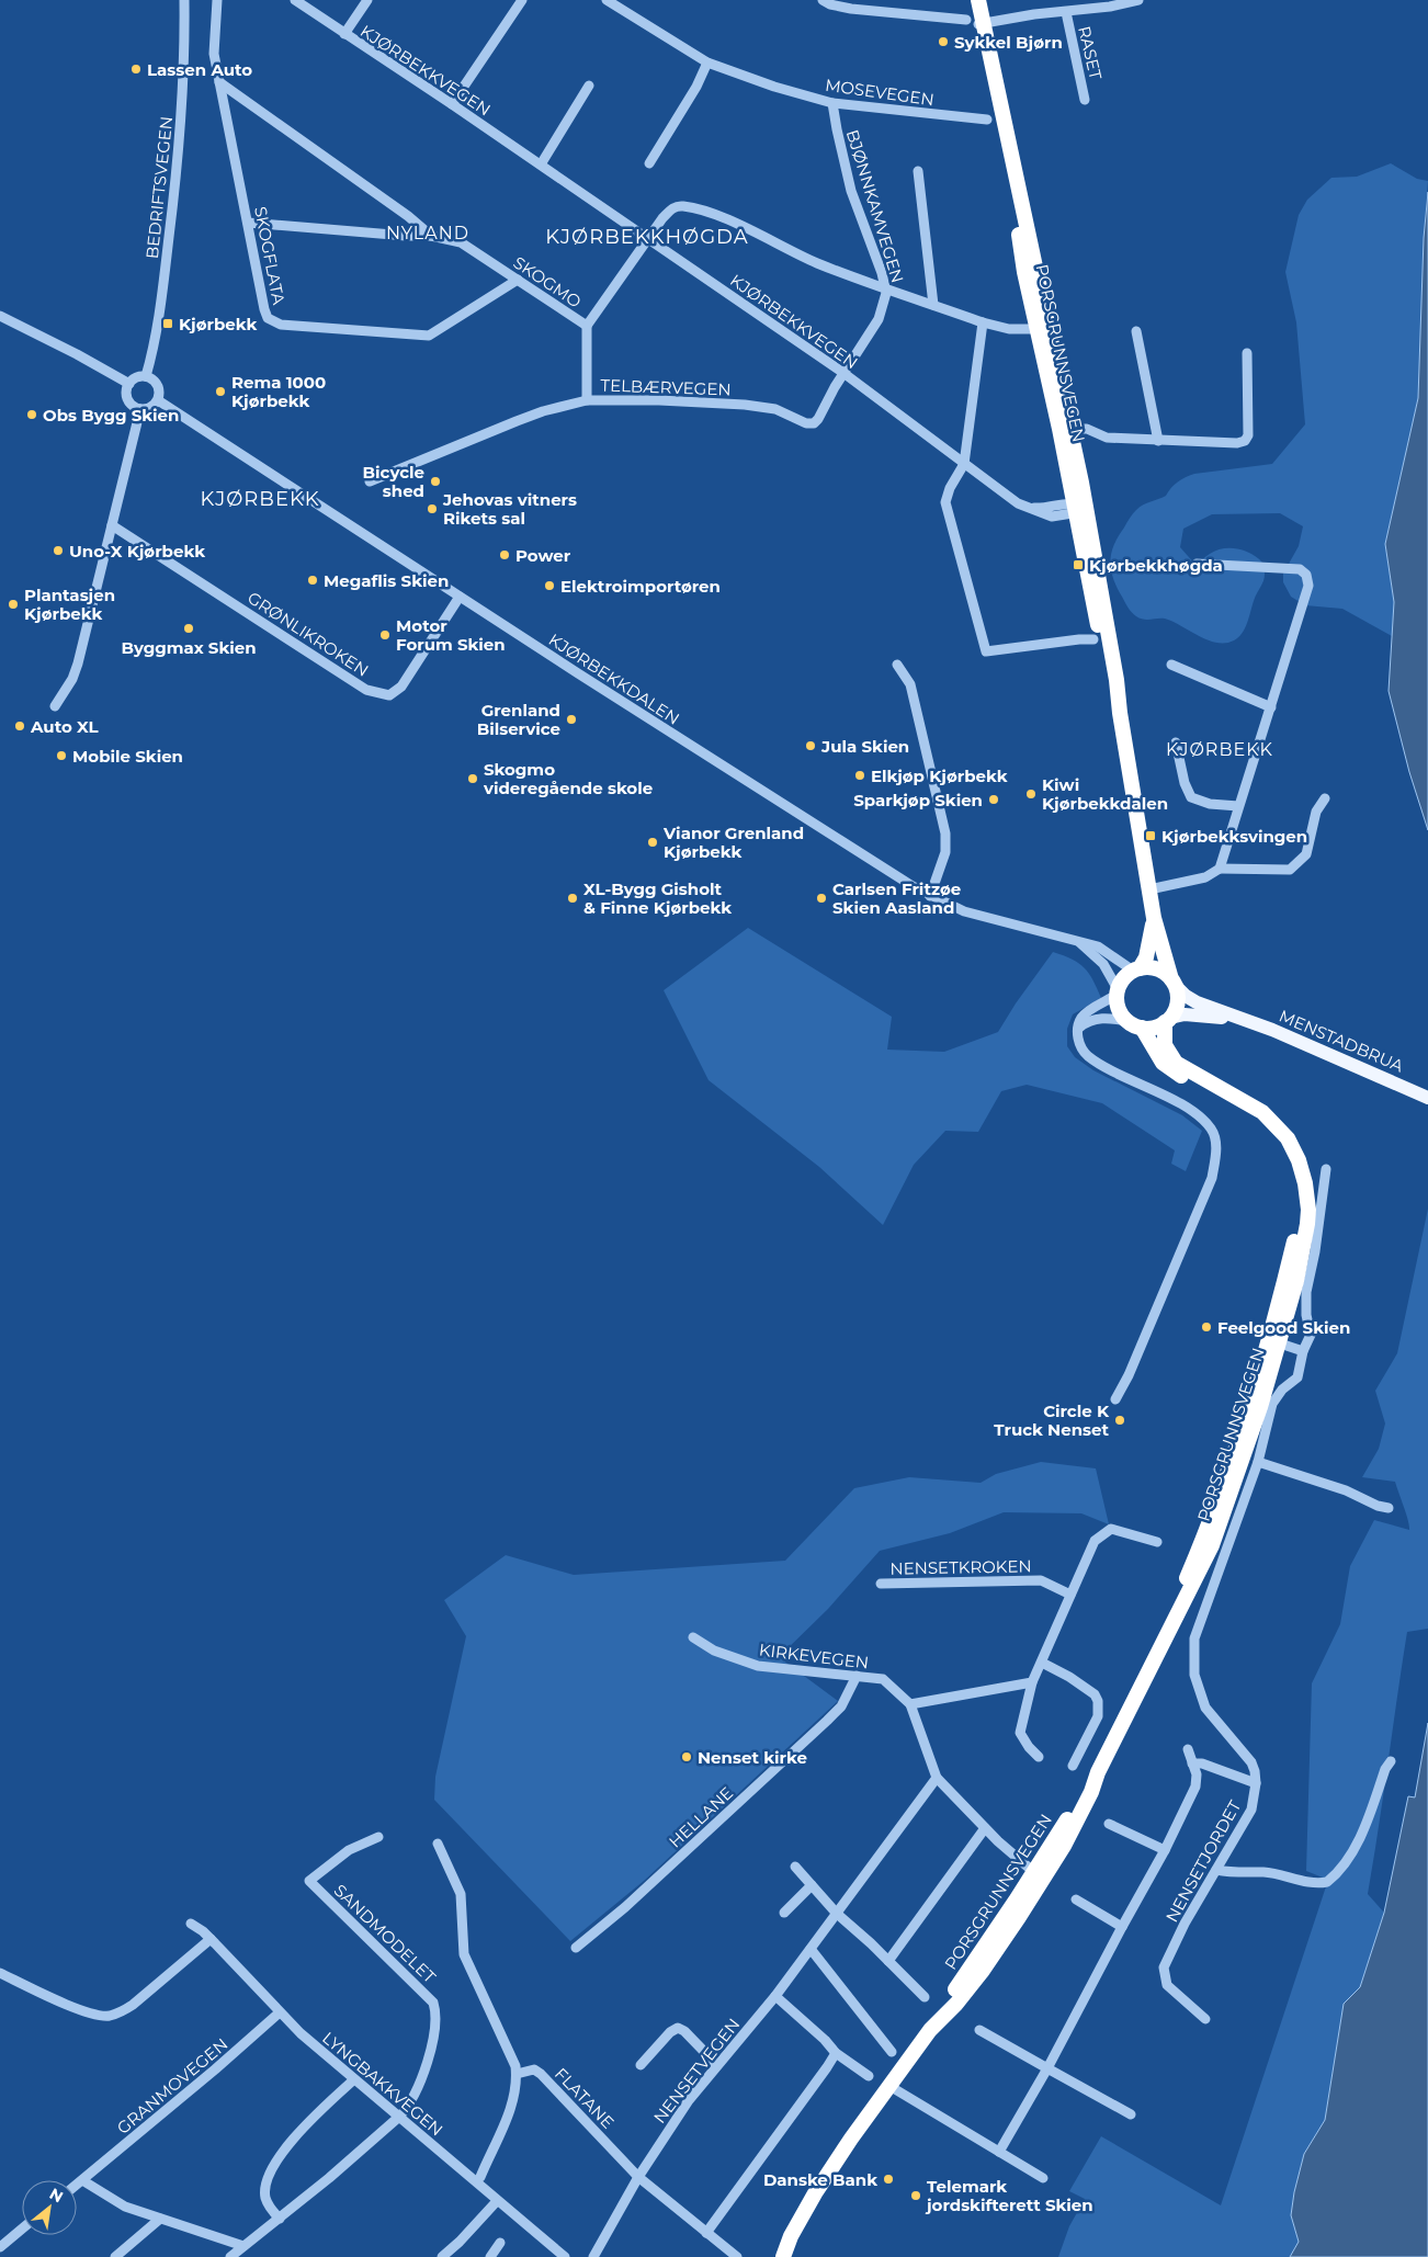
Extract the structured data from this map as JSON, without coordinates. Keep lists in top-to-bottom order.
{
  "streets": {
    "highway": ["PORSGRUNNSVEGEN"],
    "main road": ["MENSTADBRUA"],
    "street": [
      "RASET",
      "KJØRBEKKVEGEN",
      "MOSEVEGEN",
      "BEDRIFTSVEGEN",
      "BJØNNKAMVEGEN",
      "SKOGFLATA",
      "SKOGMO",
      "TELBÆRVEGEN",
      "GRØNLIKROKEN",
      "KJØRBEKKDALEN",
      "NENSETKROKEN",
      "KIRKEVEGEN",
      "HELLANE",
      "NENSETJORDET",
      "SANDMODELET",
      "NENSETVEGEN",
      "LYNGBAKKVEGEN",
      "GRANMOVEGEN",
      "FLATANE"
    ]
  },
  "crossings": [
    ["RASET", "PORSGRUNNSVEGEN"],
    ["KJØRBEKKVEGEN", "BJØNNKAMVEGEN"],
    ["KJØRBEKKVEGEN", "SKOGMO"],
    ["KJØRBEKKVEGEN", "PORSGRUNNSVEGEN"],
    ["KJØRBEKKVEGEN", "TELBÆRVEGEN"],
    ["MOSEVEGEN", "BJØNNKAMVEGEN"],
    ["BEDRIFTSVEGEN", "KJØRBEKKDALEN"],
    ["BJØNNKAMVEGEN", "SKOGMO"],
    ["BJØNNKAMVEGEN", "TELBÆRVEGEN"],
    ["SKOGFLATA", "SKOGMO"],
    ["PORSGRUNNSVEGEN", "KJØRBEKKDALEN"],
    ["PORSGRUNNSVEGEN", "MENSTADBRUA"],
    ["PORSGRUNNSVEGEN", "KIRKEVEGEN"],
    ["GRØNLIKROKEN", "KJØRBEKKDALEN"],
    ["KJØRBEKKDALEN", "MENSTADBRUA"],
    ["KIRKEVEGEN", "HELLANE"],
    ["KIRKEVEGEN", "NENSETVEGEN"],
    ["SANDMODELET", "LYNGBAKKVEGEN"],
    ["NENSETVEGEN", "FLATANE"],
    ["LYNGBAKKVEGEN", "GRANMOVEGEN"]
  ],
  "districts": [
    "NYLAND",
    "KJØRBEKKHØGDA",
    "KJØRBEKK",
    "KJØRBEKK"
  ],
  "places": {
    "other": [
      "Sykkel Bjørn",
      "Lassen Auto",
      "Rema 1000 Kjørbekk",
      "Obs Bygg Skien",
      "Bicycle shed",
      "Jehovas vitners Rikets sal",
      "Uno-X Kjørbekk",
      "Power",
      "Megaflis Skien",
      "Elektroimportøren",
      "Plantasjen Kjørbekk",
      "Byggmax Skien",
      "Motor Forum Skien",
      "Grenland Bilservice",
      "Auto XL",
      "Jula Skien",
      "Mobile Skien",
      "Elkjøp Kjørbekk",
      "Skogmo videregående skole",
      "Kiwi Kjørbekkdalen",
      "Sparkjøp Skien",
      "Vianor Grenland Kjørbekk",
      "XL-Bygg Gisholt & Finne Kjørbekk",
      "Carlsen Fritzøe Skien Aasland",
      "Feelgood Skien",
      "Circle K Truck Nenset",
      "Nenset kirke",
      "Danske Bank",
      "Telemark jordskifterett Skien"
    ],
    "transit": ["Kjørbekk", "Kjørbekkhøgda", "Kjørbekksvingen"]
  },
  "north": "top right"
}
